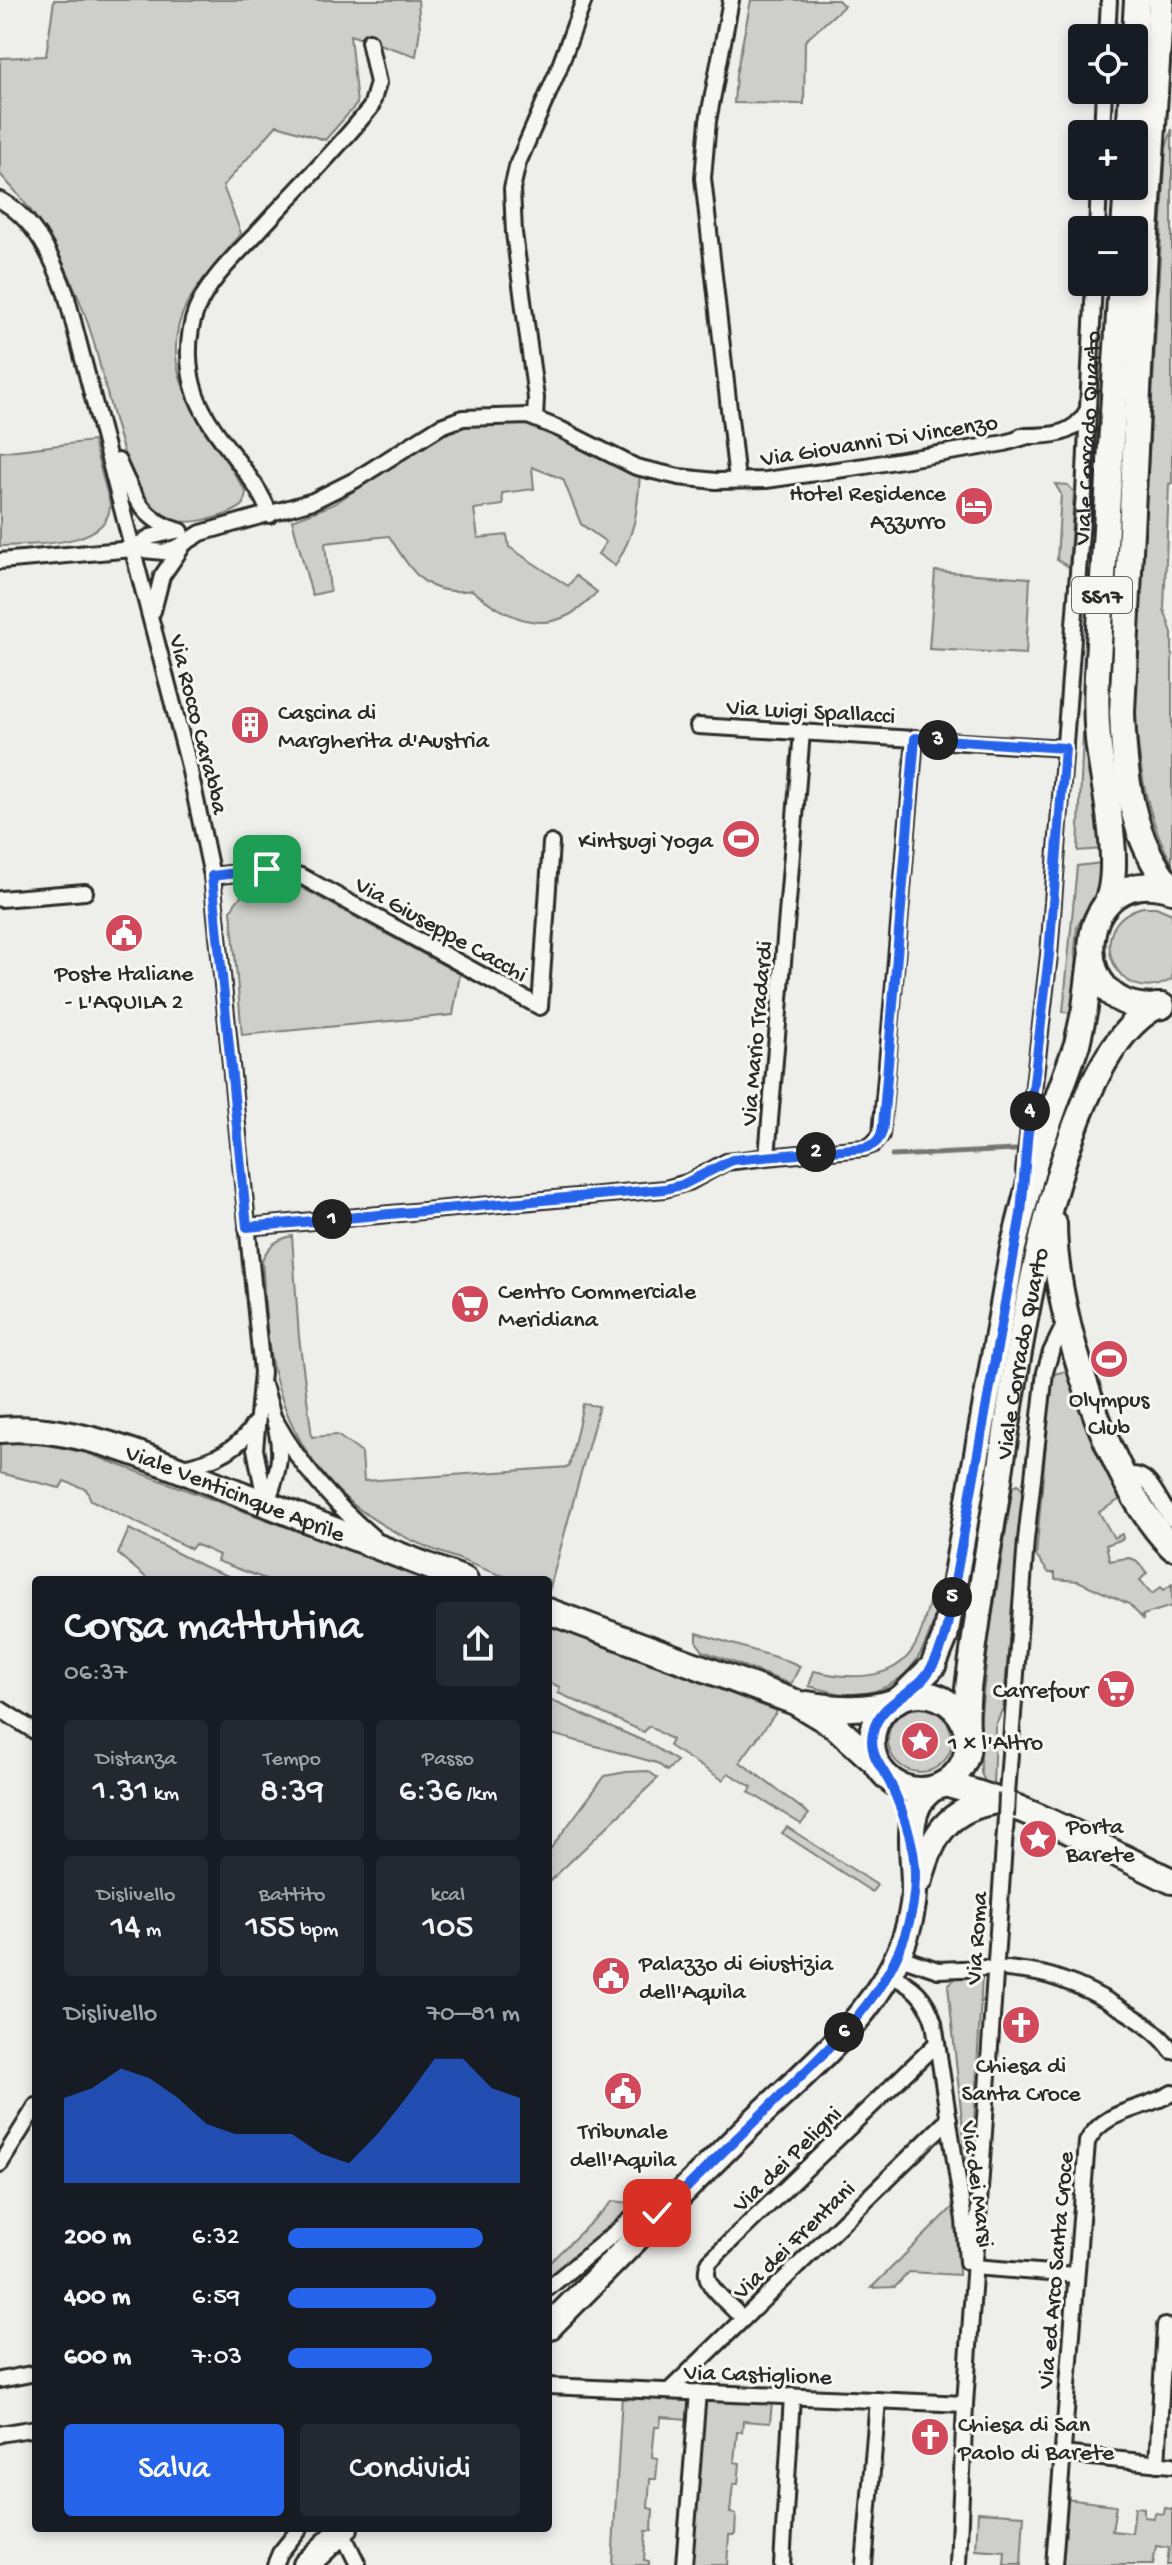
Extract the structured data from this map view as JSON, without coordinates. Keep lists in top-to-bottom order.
{
  "streets": {
    "main road": ["Viale Corrado Quarto", "SS17", "Viale Venticinque Aprile"],
    "street": [
      "Via Giovanni Di Vincenzo",
      "Via Luigi Spallacci",
      "Via Rocco Carabba",
      "Via Giuseppe Cacchi",
      "Via Mario Tradardi",
      "Via Roma",
      "Via dei Peligni",
      "Via dei Marsi",
      "Via dei Frentani",
      "Via ed Arco Santa Croce",
      "Via Castiglione"
    ]
  },
  "crossings": [
    ["Viale Corrado Quarto", "SS17"],
    ["Viale Corrado Quarto", "Via Luigi Spallacci"],
    ["Via Giovanni Di Vincenzo", "Via Rocco Carabba"],
    ["Via Luigi Spallacci", "Via Mario Tradardi"],
    ["Via Rocco Carabba", "Via Giuseppe Cacchi"],
    ["Via Rocco Carabba", "Viale Venticinque Aprile"],
    ["Via Roma", "Via dei Marsi"],
    ["Via Roma", "Via Castiglione"],
    ["Via dei Peligni", "Via dei Marsi"],
    ["Via dei Peligni", "Via dei Frentani"],
    ["Via dei Marsi", "Via dei Frentani"],
    ["Via dei Frentani", "Via Castiglione"]
  ],
  "places": {
    "hotel": ["Hotel Residence Azzurro"],
    "building": ["Cascina di Margherita d'Austria"],
    "sports": ["Kintsugi Yoga", "Olympus Club"],
    "public building": ["Poste Italiane - L'AQUILA 2", "Palazzo di Giustizia dell'Aquila", "Tribunale dell'Aquila"],
    "supermarket": ["Centro Commerciale Meridiana", "Carrefour"],
    "place": ["1 x l'Altro", "Porta Barete"],
    "church": ["Chiesa di Santa Croce", "Chiesa di San Paolo di Barete"]
  },
  "page": {
    "map_buttons": ["+", "−"],
    "pins": [
      "3",
      "4",
      "2",
      "1",
      "5",
      "6"
    ],
    "heading": ["Corsa mattutina", "06:37"],
    "stats": [
      ["Distanza", "1.31 km"],
      ["Tempo", "8:39"],
      ["Passo", "6:36 /km"],
      ["Dislivello", "14 m"],
      ["Battito", "155 bpm"],
      ["kcal", "105"]
    ],
    "chart": ["Dislivello", "70–81 m"],
    "list": [
      {
        "name": "200 m",
        "note": "6:32"
      },
      {
        "name": "400 m",
        "note": "6:59"
      },
      {
        "name": "600 m",
        "note": "7:03"
      }
    ],
    "buttons": ["Salva", "Condividi"]
  }
}
